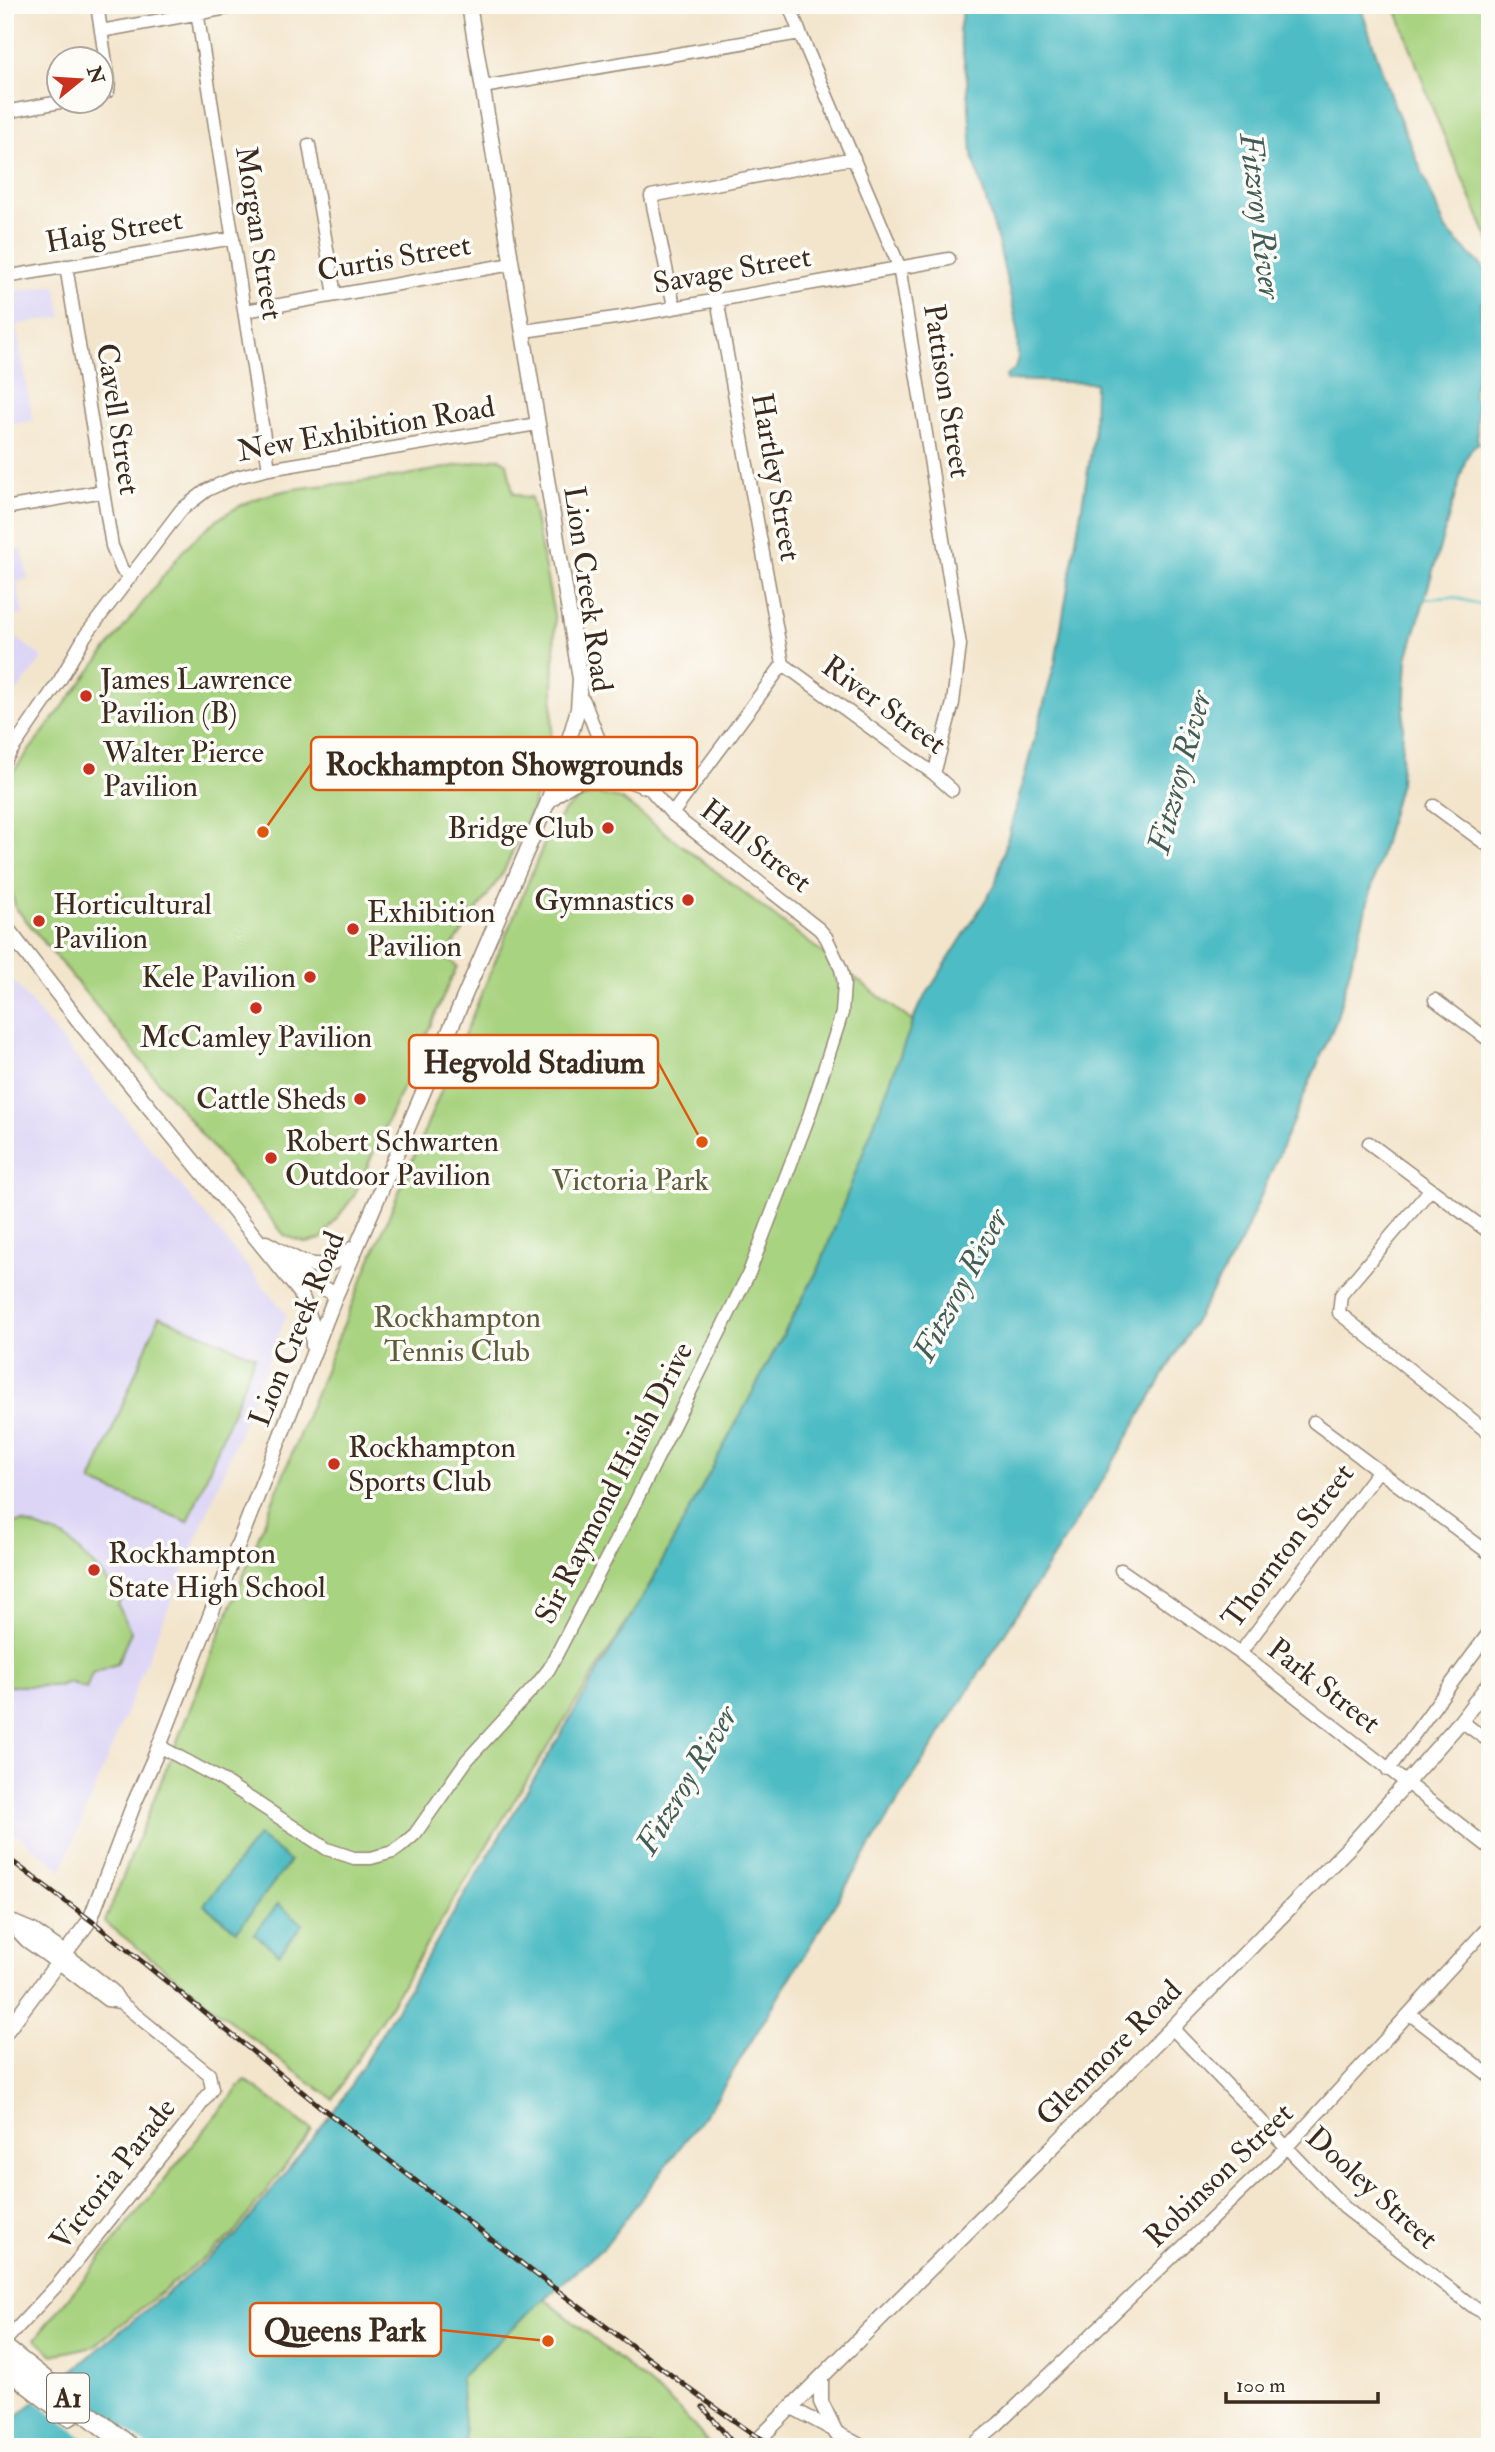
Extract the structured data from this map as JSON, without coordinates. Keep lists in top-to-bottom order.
{
  "streets": {
    "highway": ["A1"],
    "street": [
      "Haig Street",
      "Morgan Street",
      "Curtis Street",
      "Savage Street",
      "Pattison Street",
      "Cavell Street",
      "New Exhibition Road",
      "Hartley Street",
      "Lion Creek Road",
      "River Street",
      "Hall Street",
      "Sir Raymond Huish Drive",
      "Thornton Street",
      "Park Street",
      "Glenmore Road",
      "Victoria Parade",
      "Robinson Street",
      "Dooley Street"
    ]
  },
  "crossings": [
    ["Haig Street", "Morgan Street"],
    ["Haig Street", "Cavell Street"],
    ["Morgan Street", "Curtis Street"],
    ["Morgan Street", "New Exhibition Road"],
    ["Curtis Street", "Lion Creek Road"],
    ["Savage Street", "Pattison Street"],
    ["Savage Street", "Hartley Street"],
    ["Savage Street", "Lion Creek Road"],
    ["Pattison Street", "River Street"],
    ["Cavell Street", "New Exhibition Road"],
    ["New Exhibition Road", "Lion Creek Road"],
    ["Hartley Street", "River Street"],
    ["Lion Creek Road", "Hall Street"],
    ["Lion Creek Road", "Sir Raymond Huish Drive"],
    ["Lion Creek Road", "Victoria Parade"],
    ["Hall Street", "Sir Raymond Huish Drive"],
    ["Thornton Street", "Park Street"],
    ["Park Street", "Glenmore Road"],
    ["Glenmore Road", "Dooley Street"],
    ["Robinson Street", "Dooley Street"]
  ],
  "water": ["Fitzroy River"],
  "parks": ["Victoria Park", "Rockhampton Tennis Club"],
  "places": [
    "James Lawrence Pavilion (B)",
    "Walter Pierce Pavilion",
    "Bridge Club",
    "Rockhampton Showgrounds",
    "Gymnastics",
    "Horticultural Pavilion",
    "Exhibition Pavilion",
    "Kele Pavilion",
    "McCamley Pavilion",
    "Cattle Sheds",
    "Hegvold Stadium",
    "Robert Schwarten Outdoor Pavilion",
    "Rockhampton Sports Club",
    "Rockhampton State High School",
    "Queens Park"
  ],
  "scale_bar": "100 m",
  "north": "right"
}
